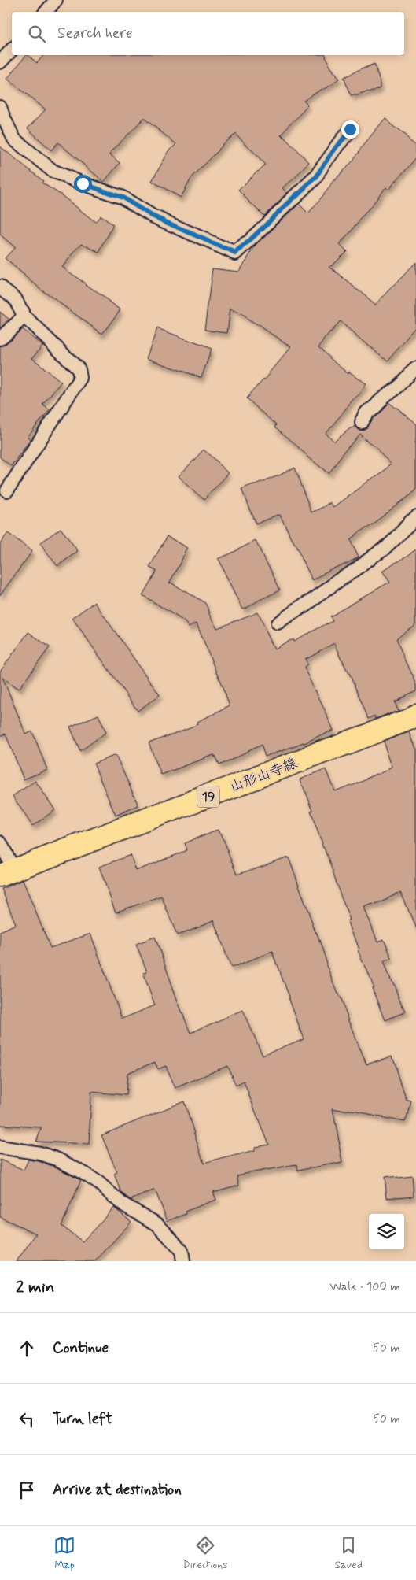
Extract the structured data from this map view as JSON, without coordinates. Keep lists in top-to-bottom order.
{
  "streets": {
    "main road": ["山形山寺線", "19"]
  },
  "page": {
    "search": "Search here",
    "heading": ["2 min", "Walk · 100 m"],
    "list": [
      ["Continue", "50 m"],
      ["Turn left", "50 m"],
      "Arrive at destination"
    ],
    "nav": ["Map", "Directions", "Saved"]
  }
}
